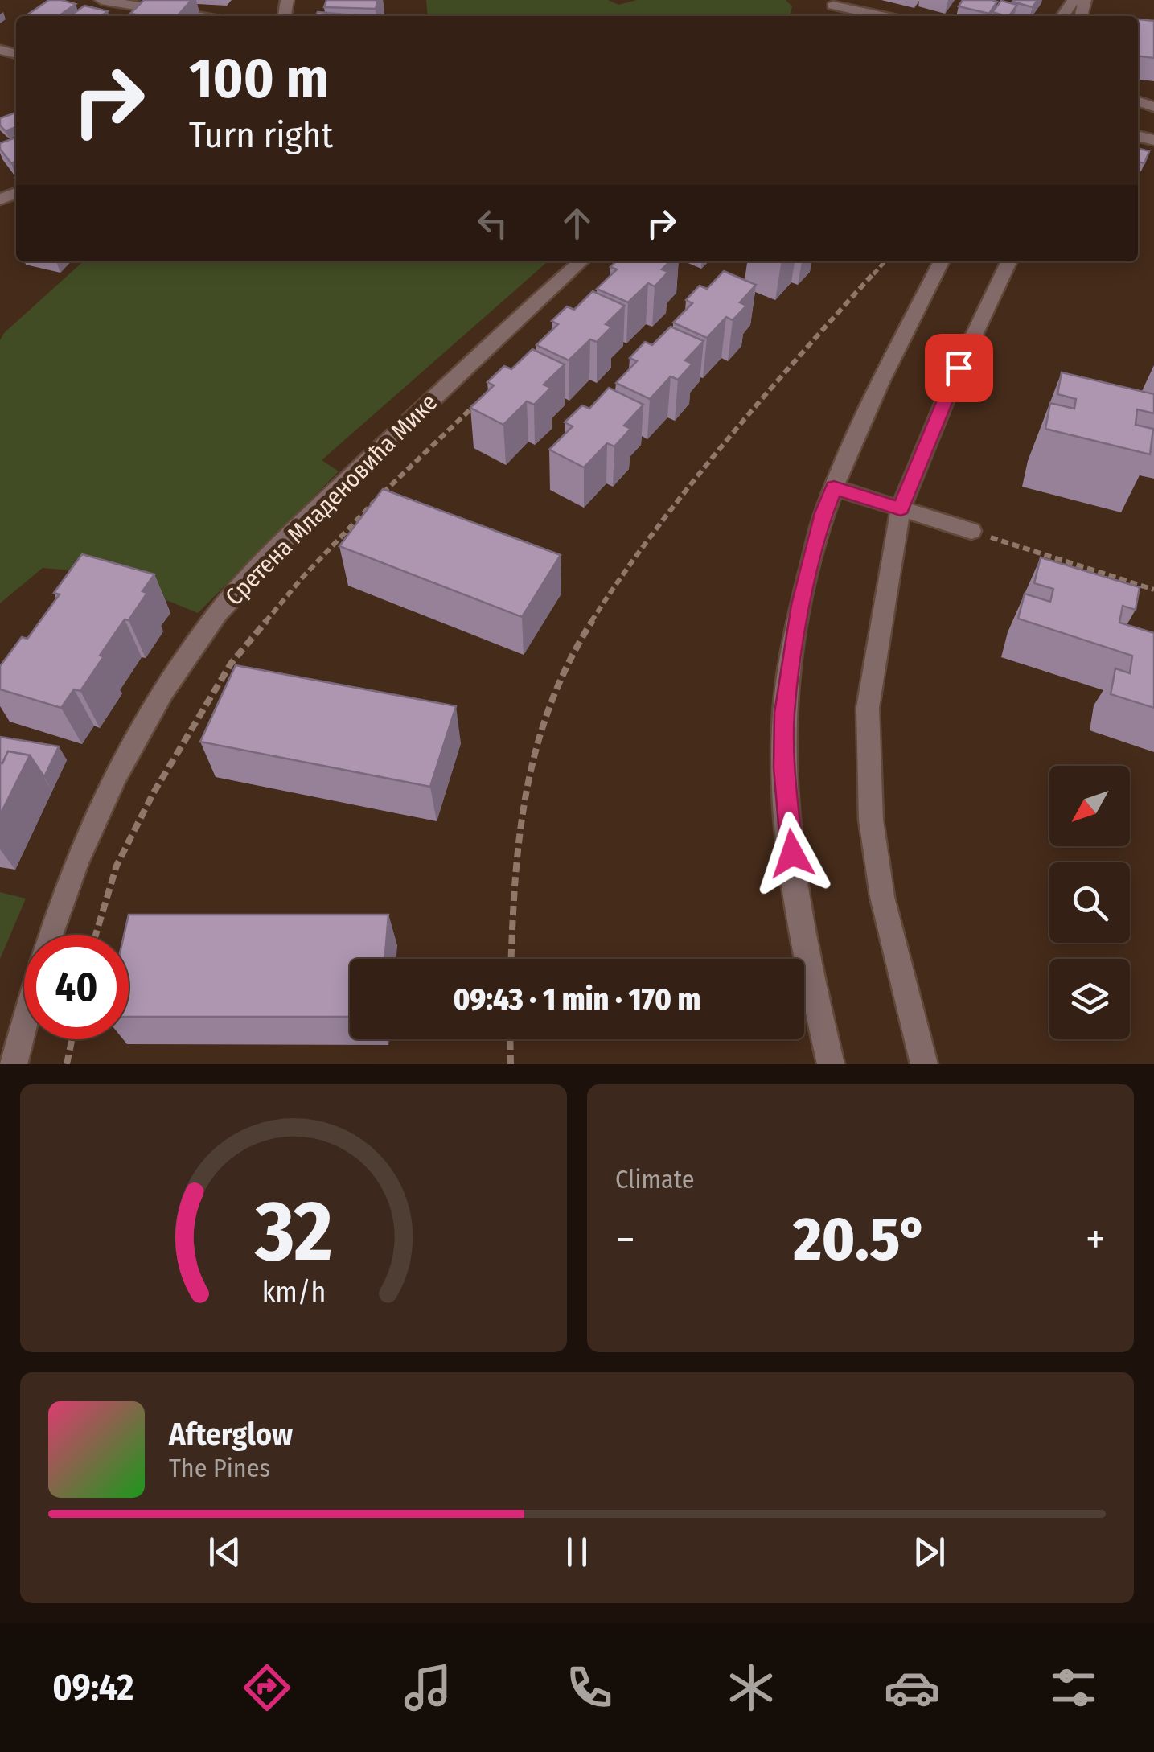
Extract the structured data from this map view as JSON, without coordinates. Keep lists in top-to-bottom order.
{
  "streets": {
    "street": ["Сретена Младеновића Мике"]
  },
  "north": "bottom left",
  "page": {
    "turn": ["100 m", "Turn right"],
    "limit": "40",
    "trip": "09:43 · 1 min · 170 m",
    "tile": "Climate",
    "heat": ["−", "20.5°", "+"],
    "song": ["Afterglow", "The Pines"],
    "tabs": "09:42",
    "gauge": ["32", "km/h"]
  }
}
